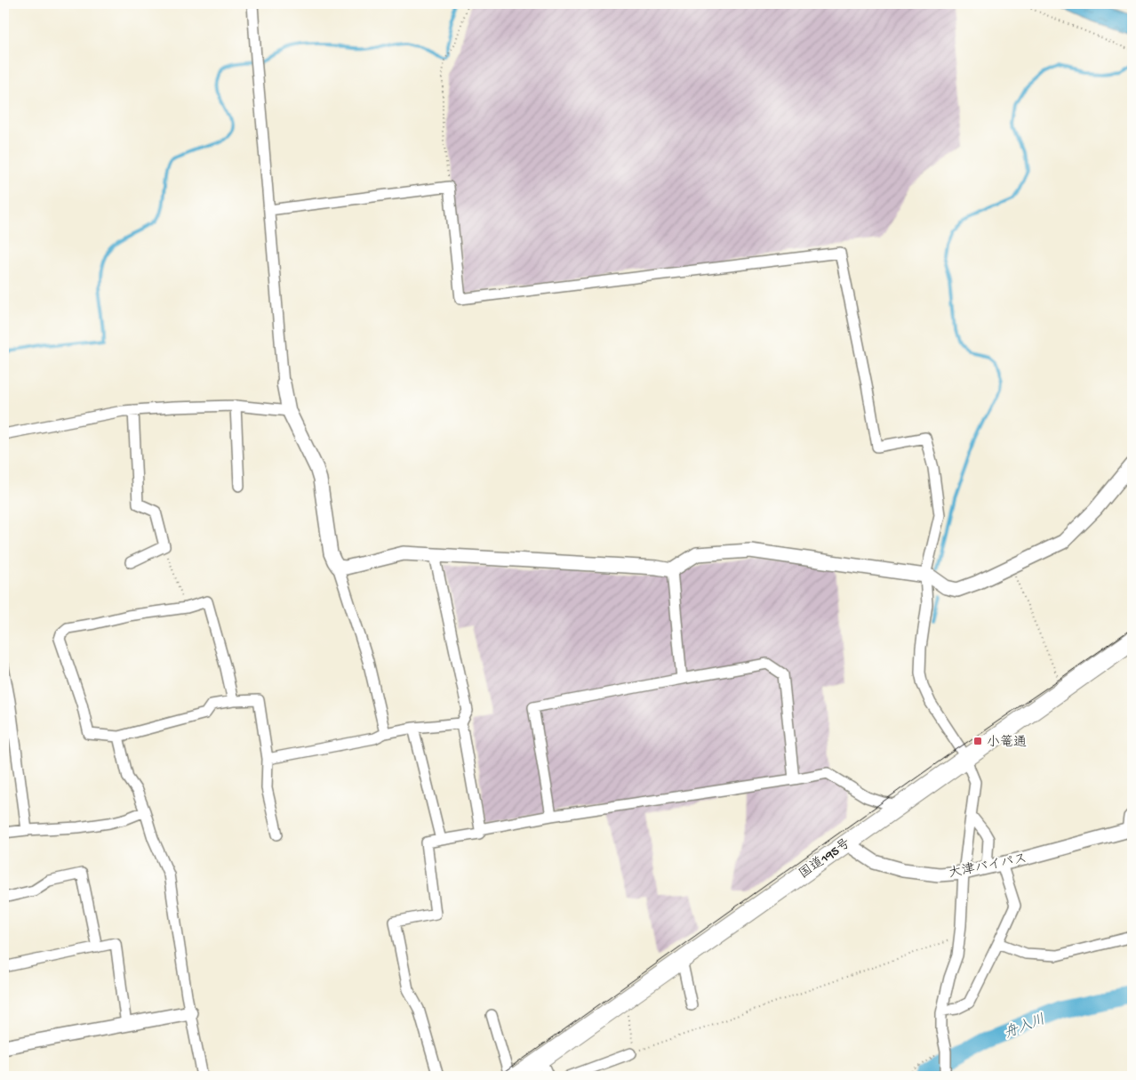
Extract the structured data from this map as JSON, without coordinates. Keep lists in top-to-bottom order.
{
  "streets": {
    "highway": ["国道195号"],
    "street": ["大津バイパス"]
  },
  "crossings": [
    ["国道195号", "大津バイパス"]
  ],
  "water": ["舟入川"],
  "places": {
    "transit": ["小篭通"]
  }
}
